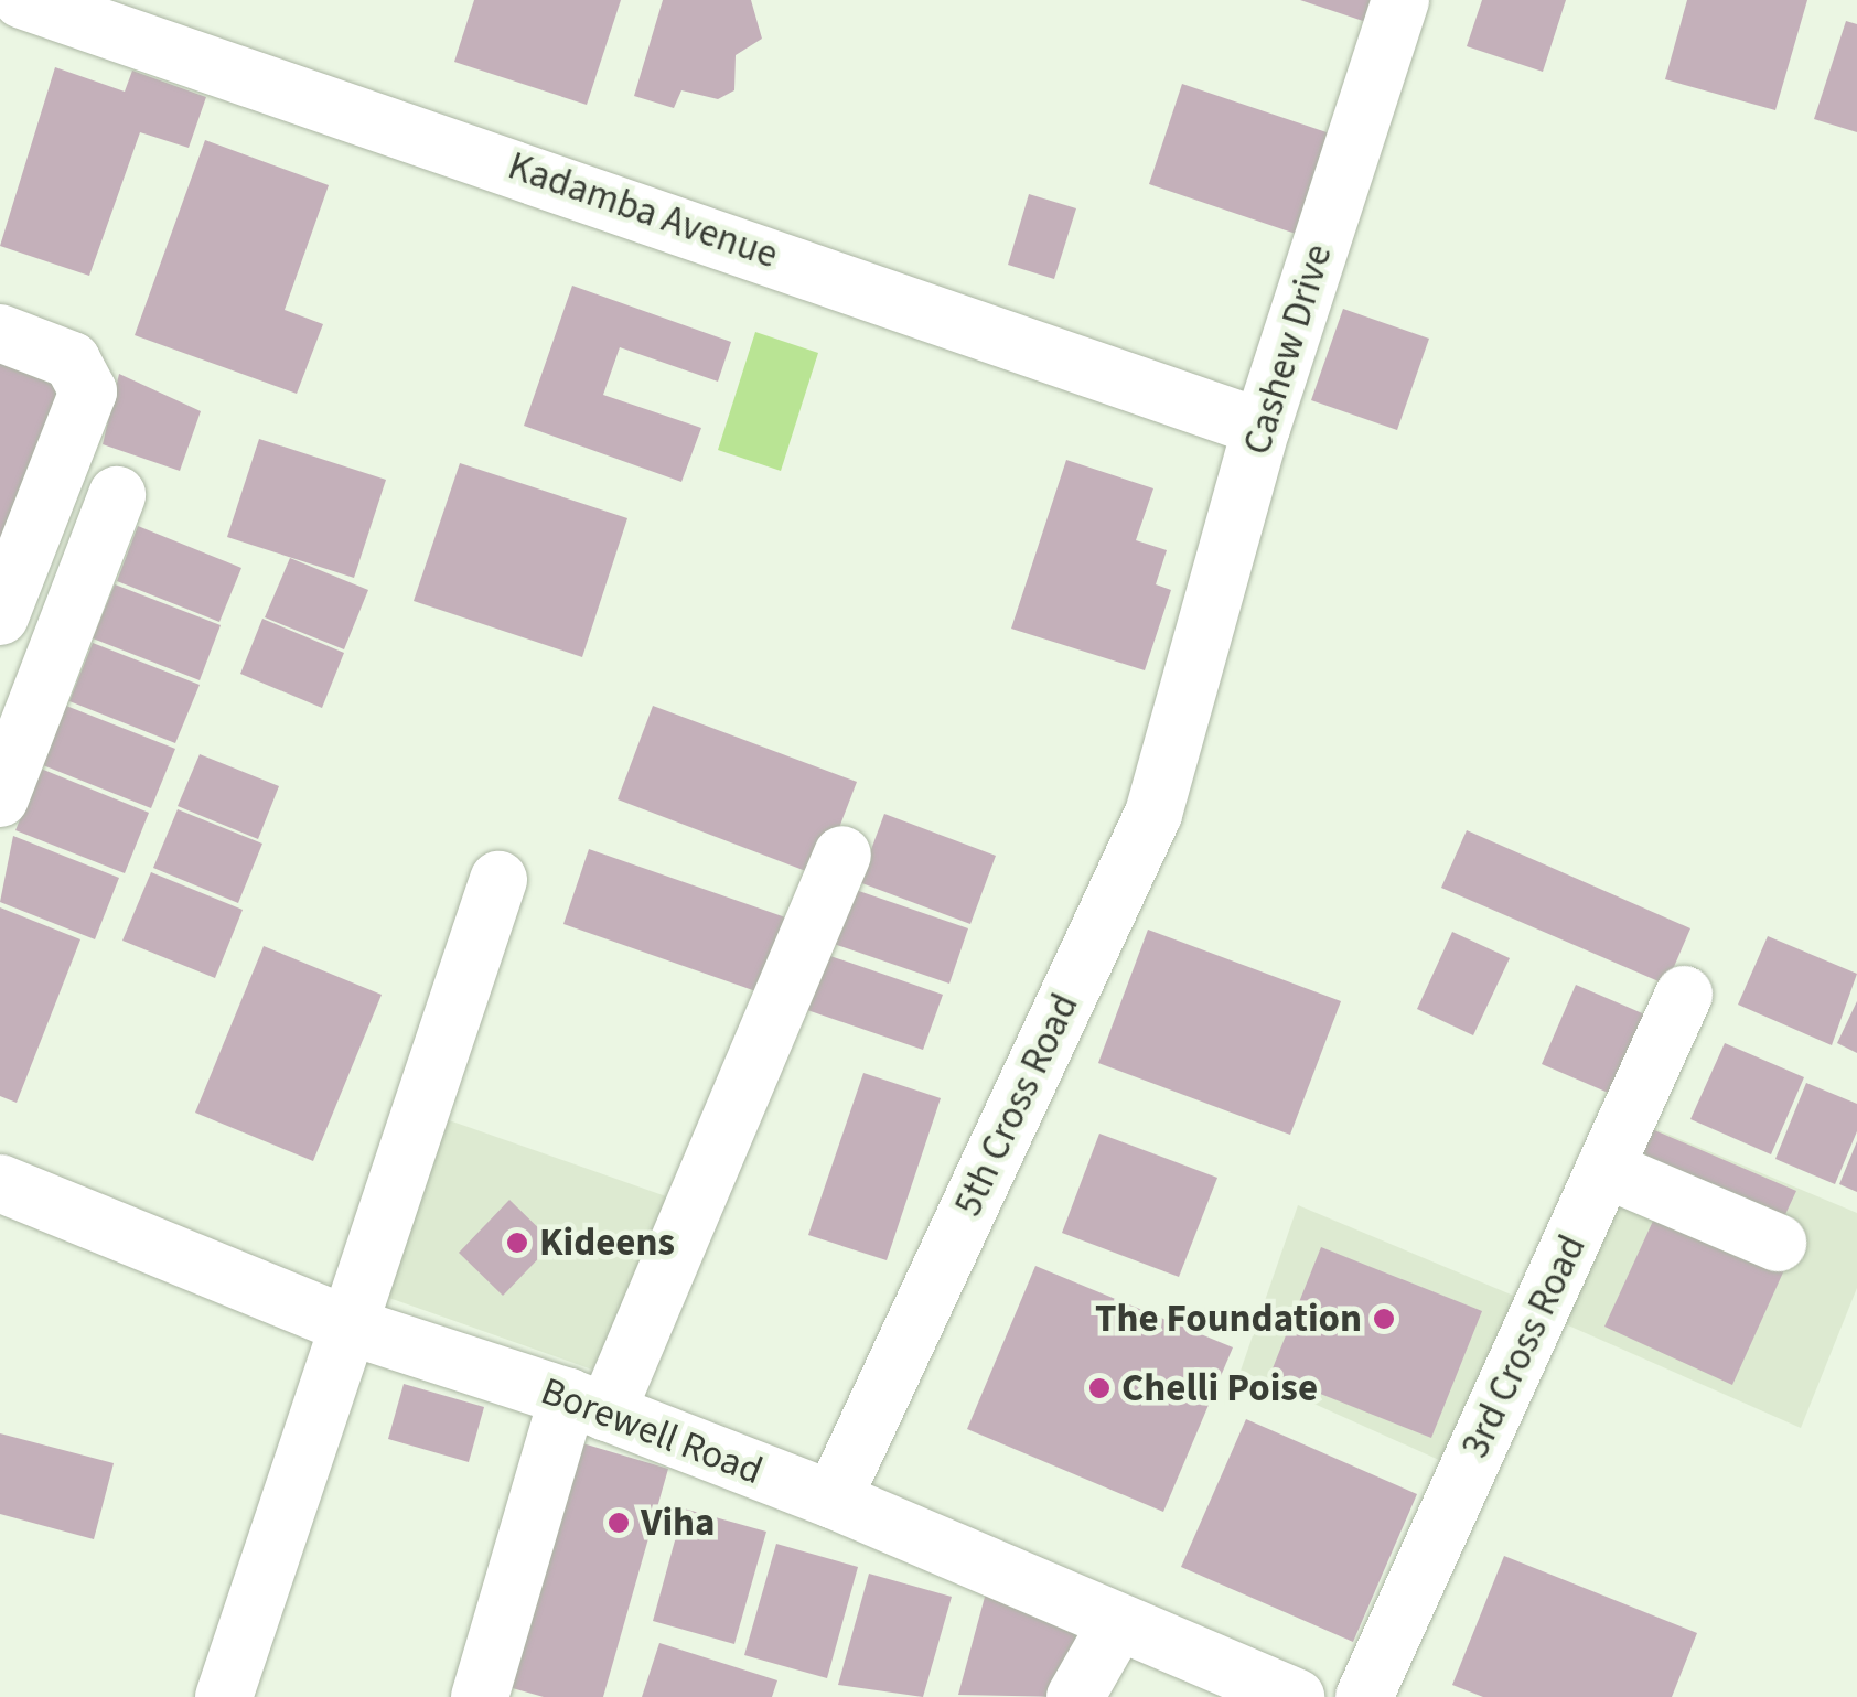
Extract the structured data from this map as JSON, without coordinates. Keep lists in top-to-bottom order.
{
  "streets": {
    "street": [
      "Kadamba Avenue",
      "Cashew Drive",
      "5th Cross Road",
      "3rd Cross Road",
      "Borewell Road"
    ]
  },
  "crossings": [
    ["Kadamba Avenue", "Cashew Drive"],
    ["Cashew Drive", "5th Cross Road"],
    ["5th Cross Road", "Borewell Road"]
  ],
  "places": [
    "Kideens",
    "The Foundation",
    "Chelli Poise",
    "Viha"
  ]
}
